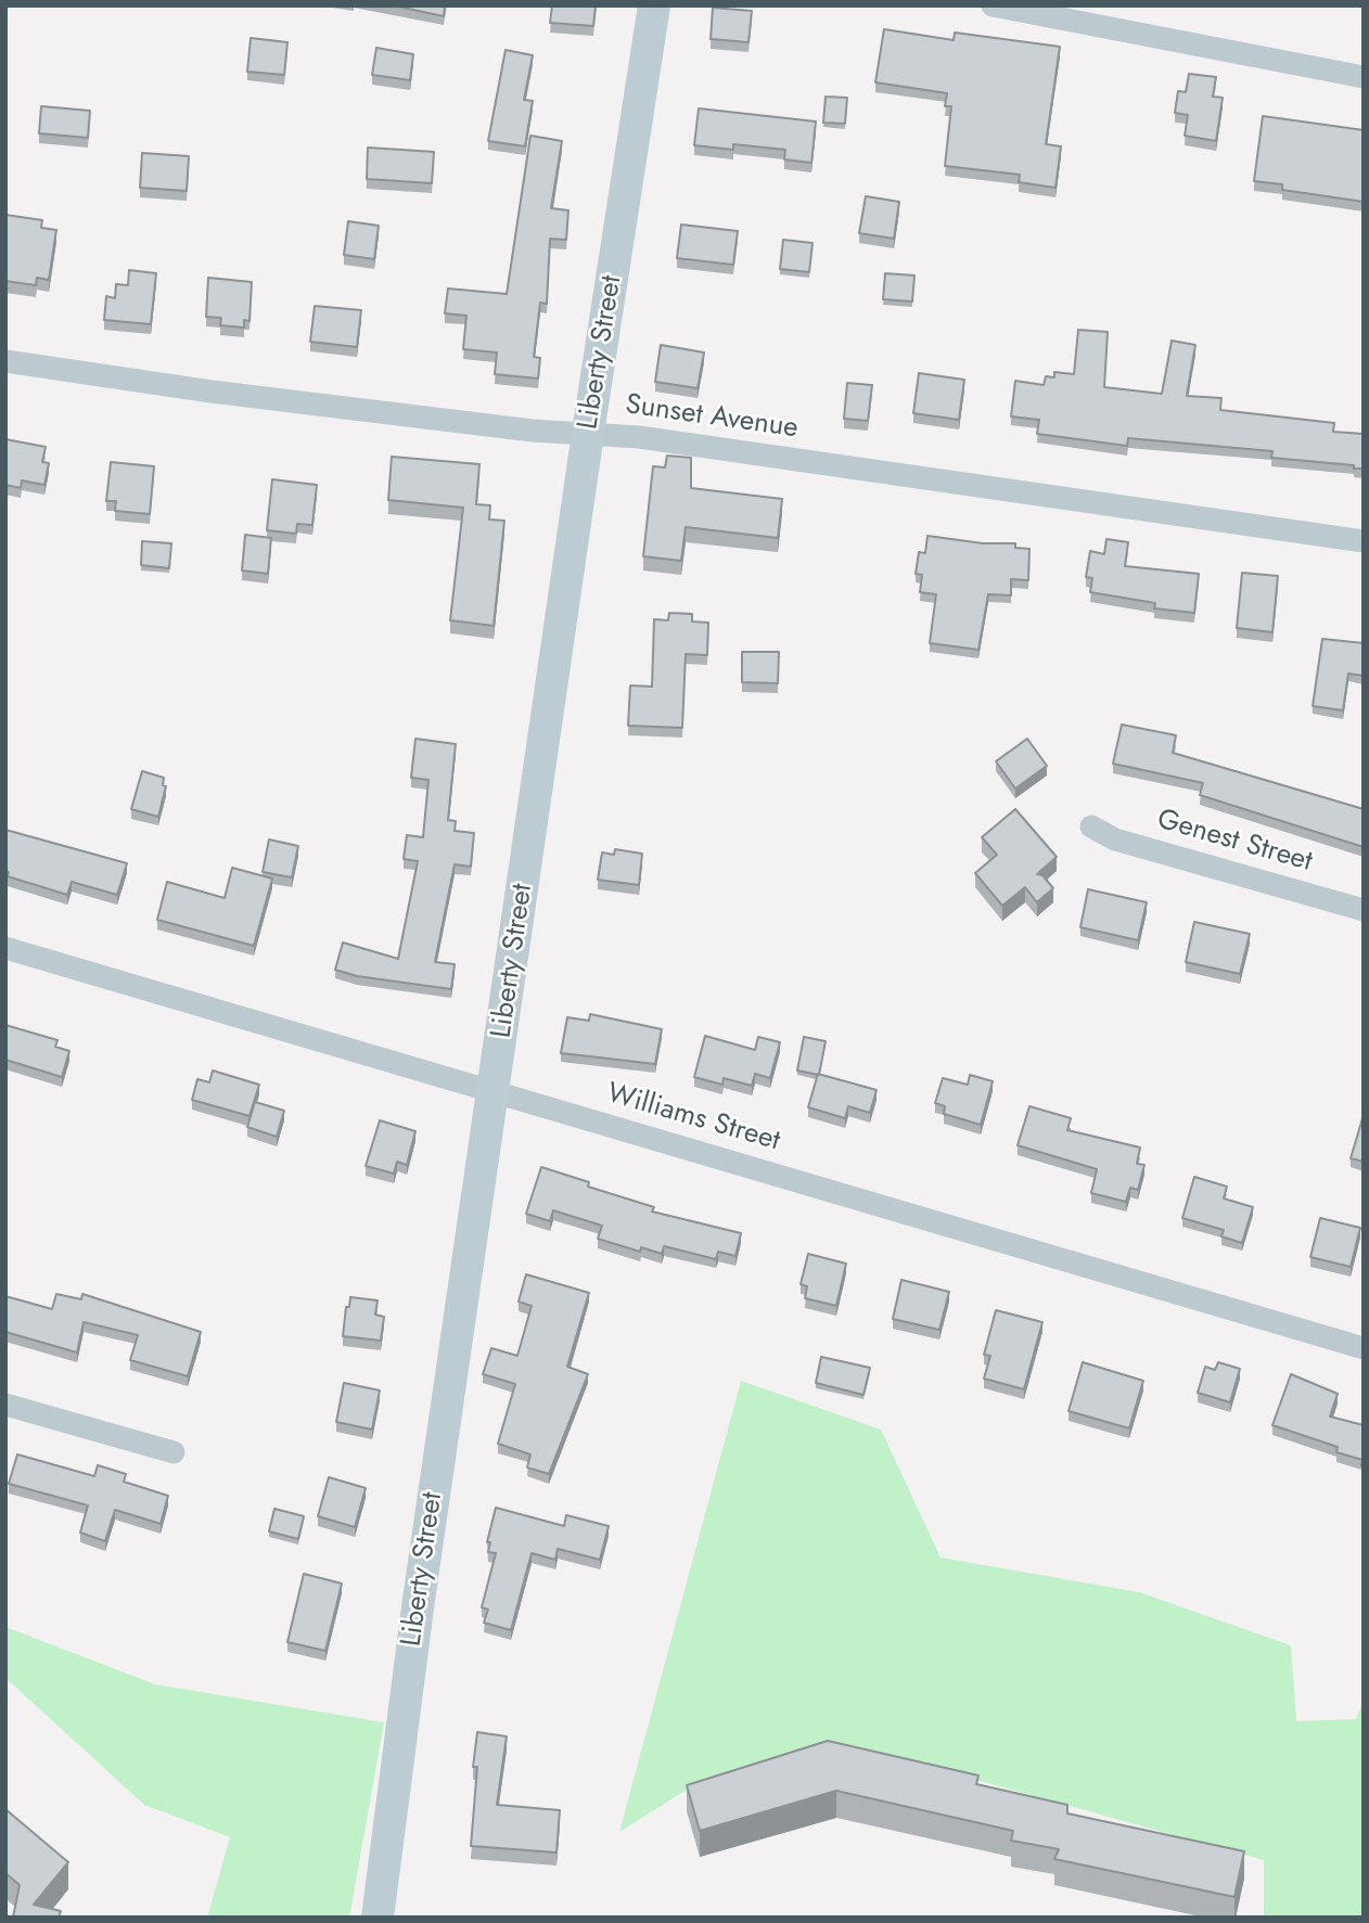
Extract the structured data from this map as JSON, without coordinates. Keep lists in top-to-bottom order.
{
  "streets": {
    "main road": ["Liberty Street"],
    "street": ["Sunset Avenue", "Genest Street", "Williams Street"]
  },
  "crossings": [
    ["Liberty Street", "Sunset Avenue"],
    ["Liberty Street", "Williams Street"]
  ]
}
